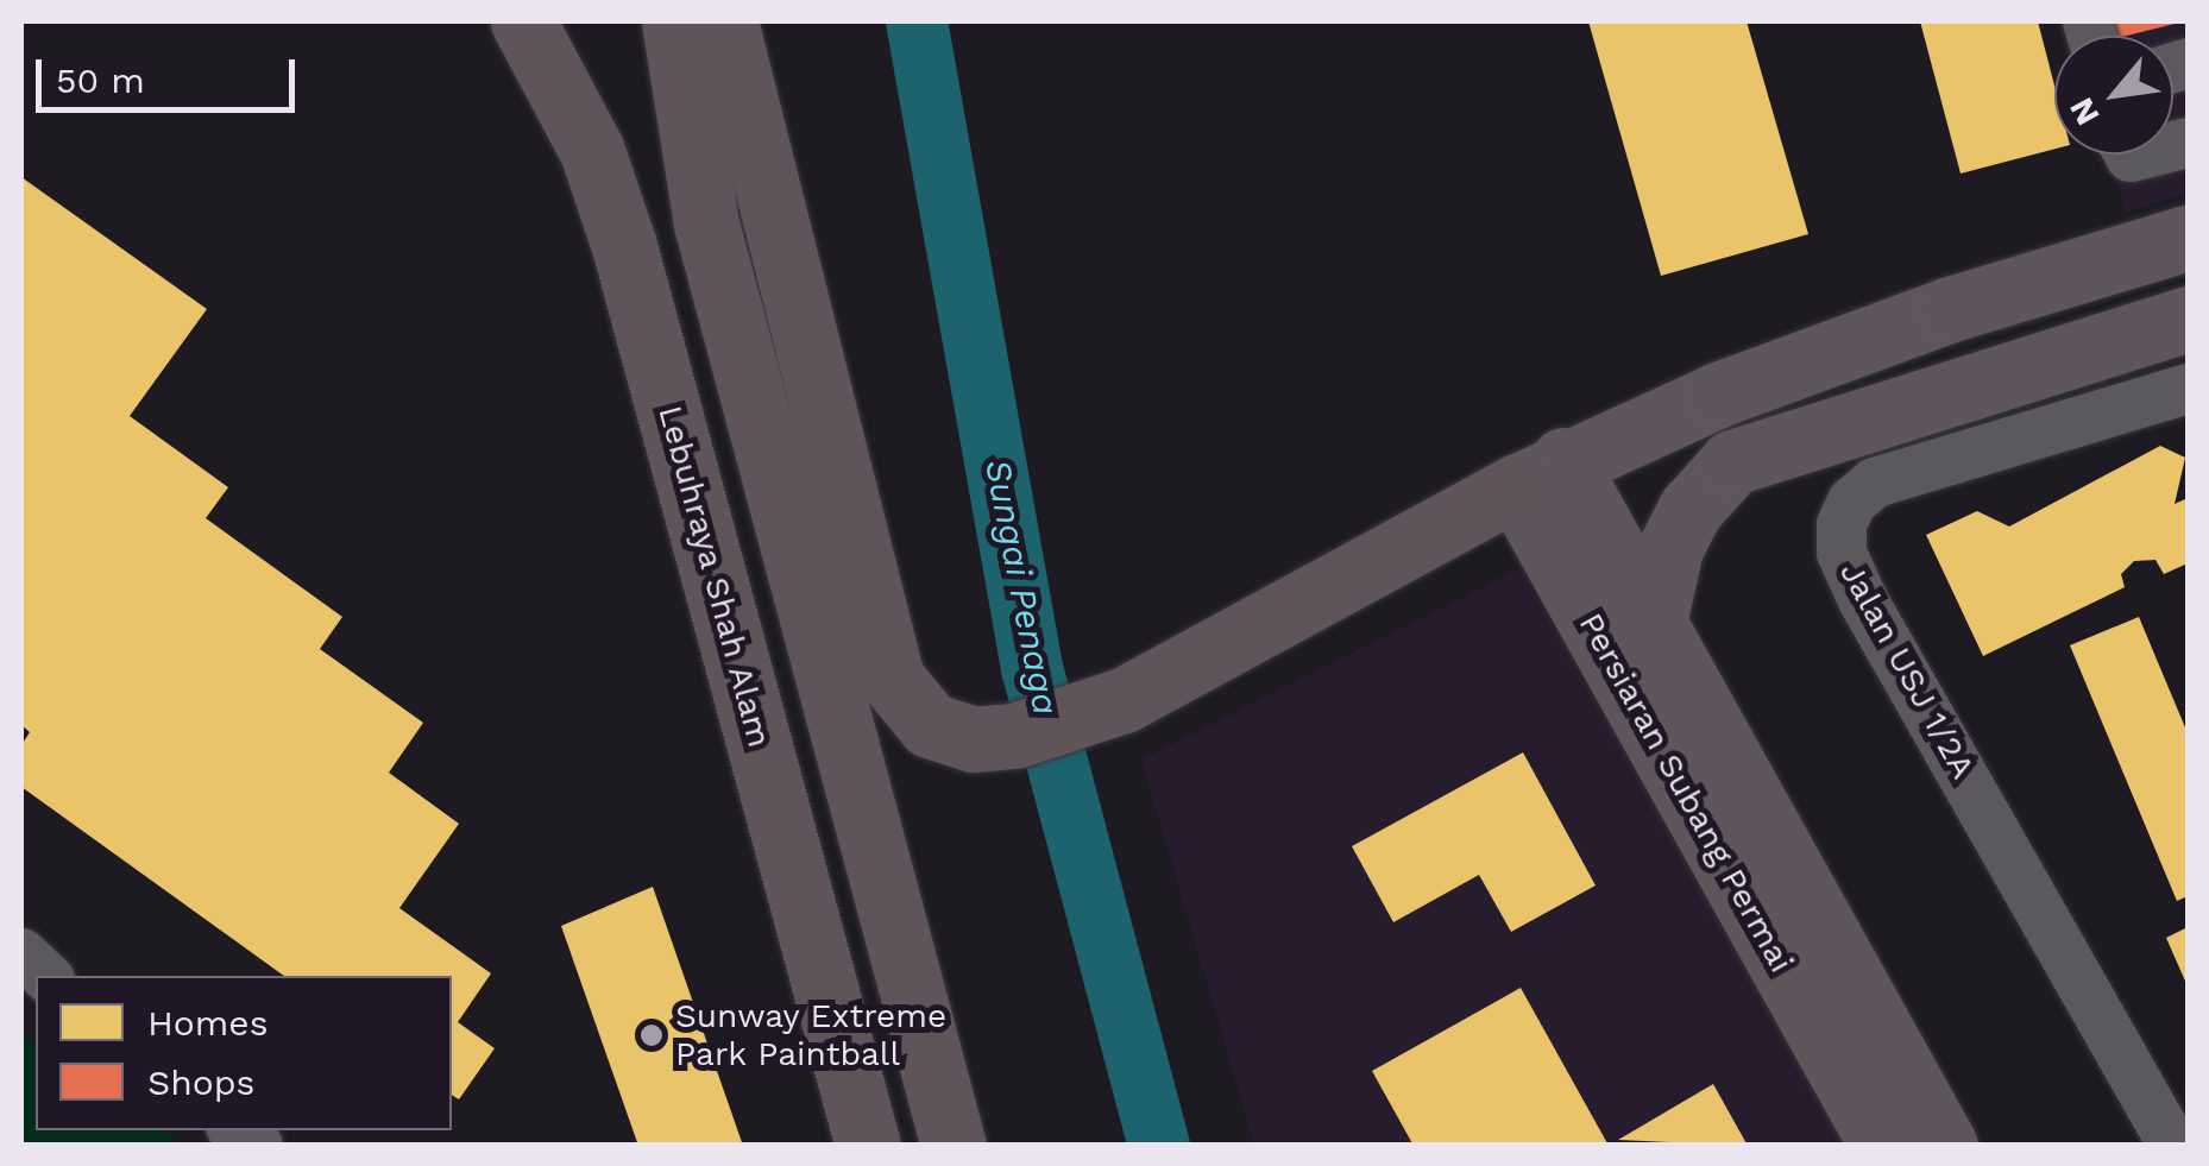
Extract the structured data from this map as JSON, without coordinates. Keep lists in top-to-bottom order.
{
  "streets": {
    "highway": ["Lebuhraya Shah Alam"],
    "main road": ["Persiaran Subang Permai"],
    "street": ["Jalan USJ 1/2A"]
  },
  "water": ["Sungai Penaga"],
  "places": ["Sunway Extreme Park Paintball"],
  "legend": ["Homes", "Shops"],
  "scale_bar": "50 m",
  "north": "bottom left"
}
